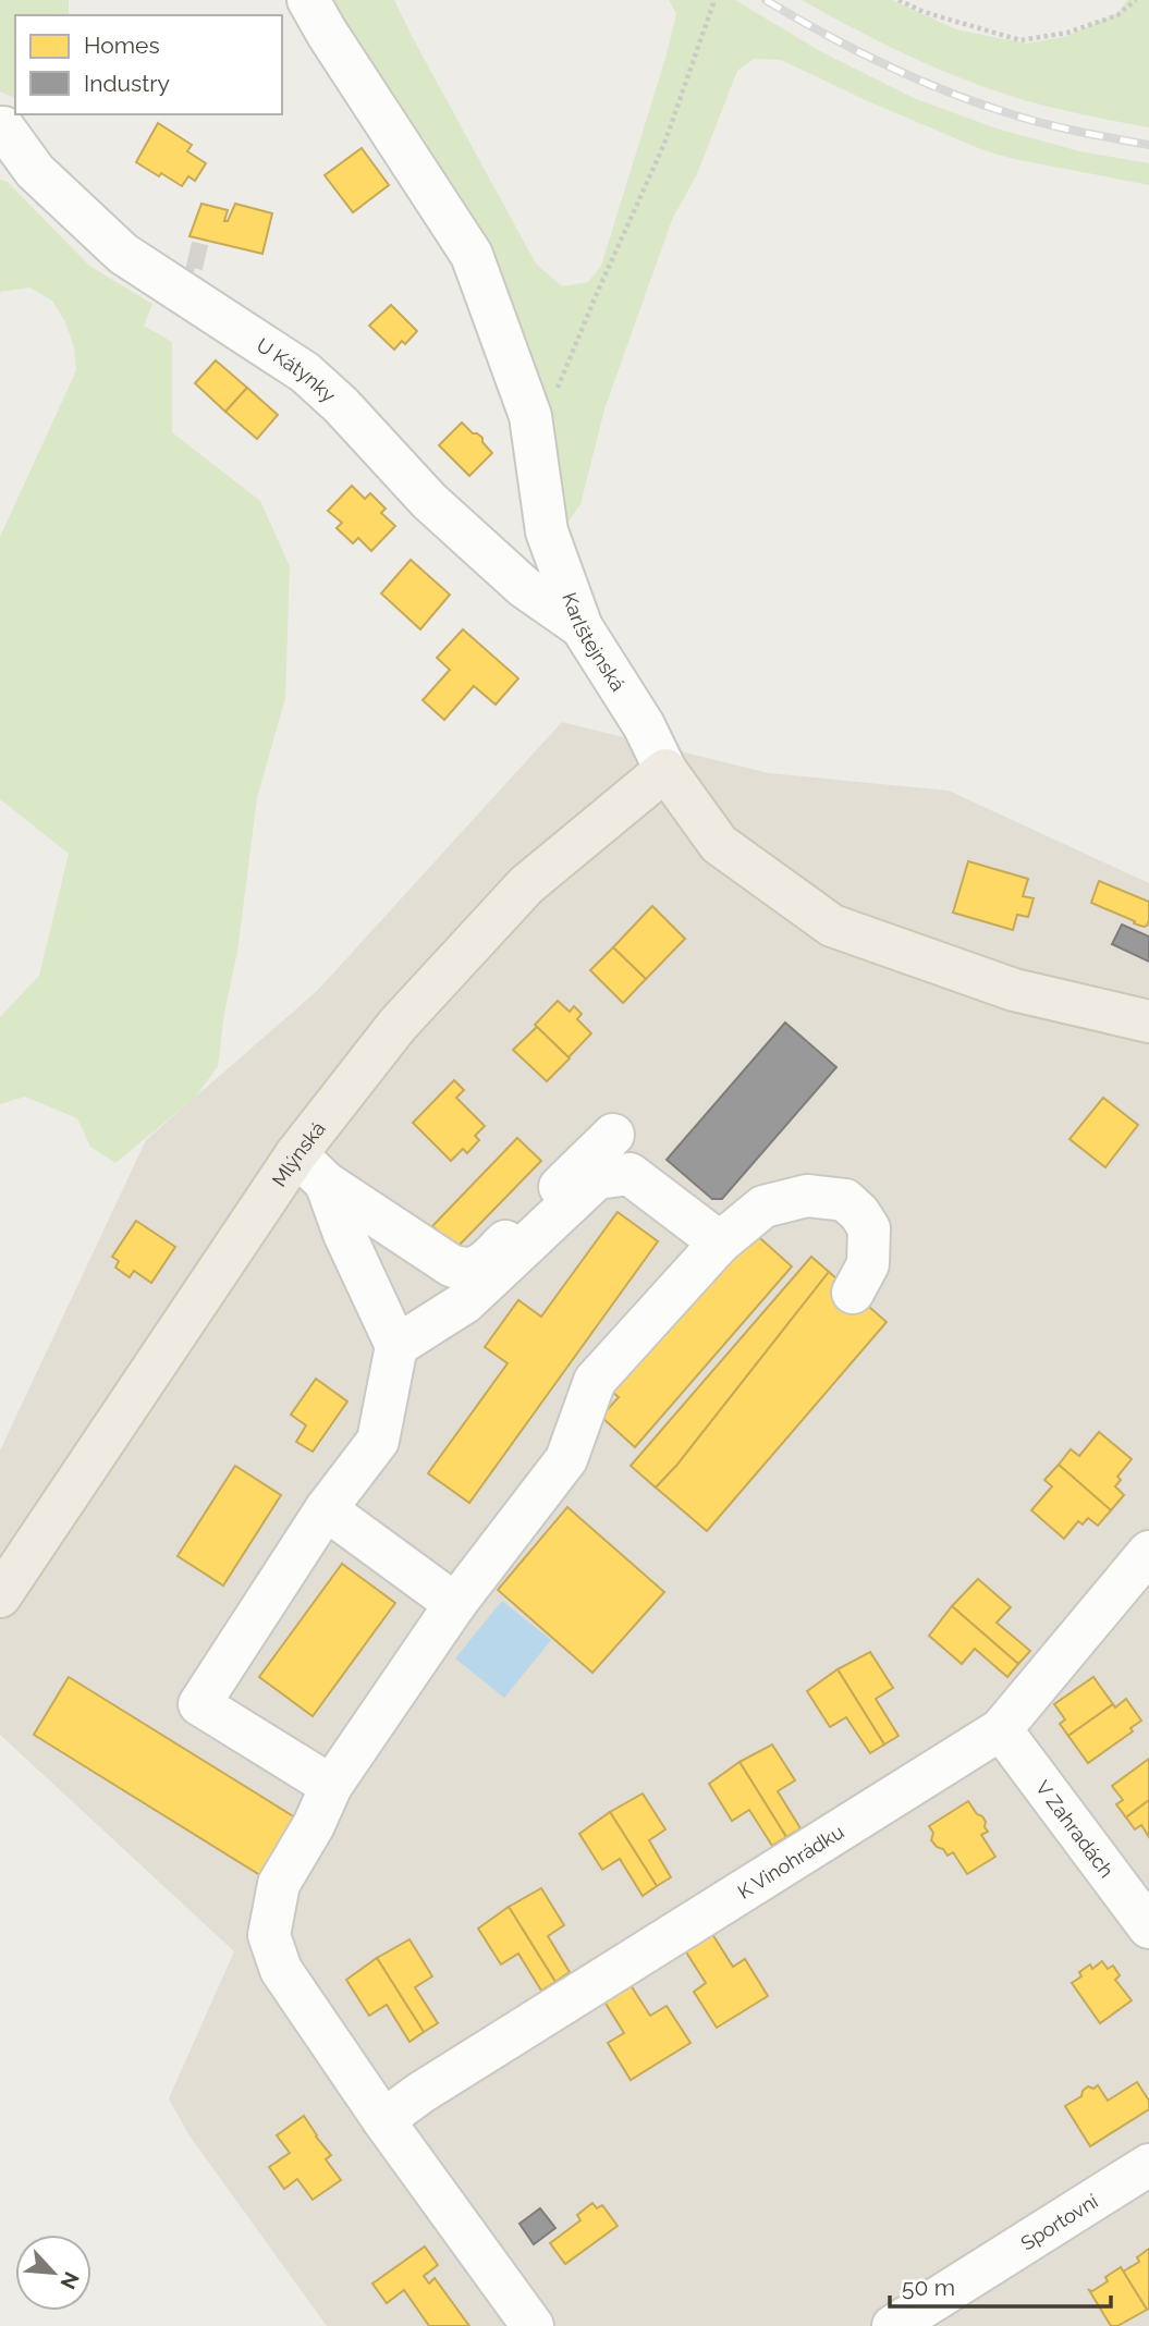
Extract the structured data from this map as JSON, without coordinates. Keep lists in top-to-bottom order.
{
  "streets": {
    "main road": ["Karlštejnská", "Mlýnská"],
    "street": [
      "U Kátynky",
      "V Zahradách",
      "K Vinohrádku",
      "Sportovní"
    ]
  },
  "crossings": [
    ["U Kátynky", "Karlštejnská"],
    ["Karlštejnská", "Mlýnská"],
    ["V Zahradách", "K Vinohrádku"]
  ],
  "legend": ["Homes", "Industry"],
  "scale_bar": "50 m",
  "north": "bottom right"
}
